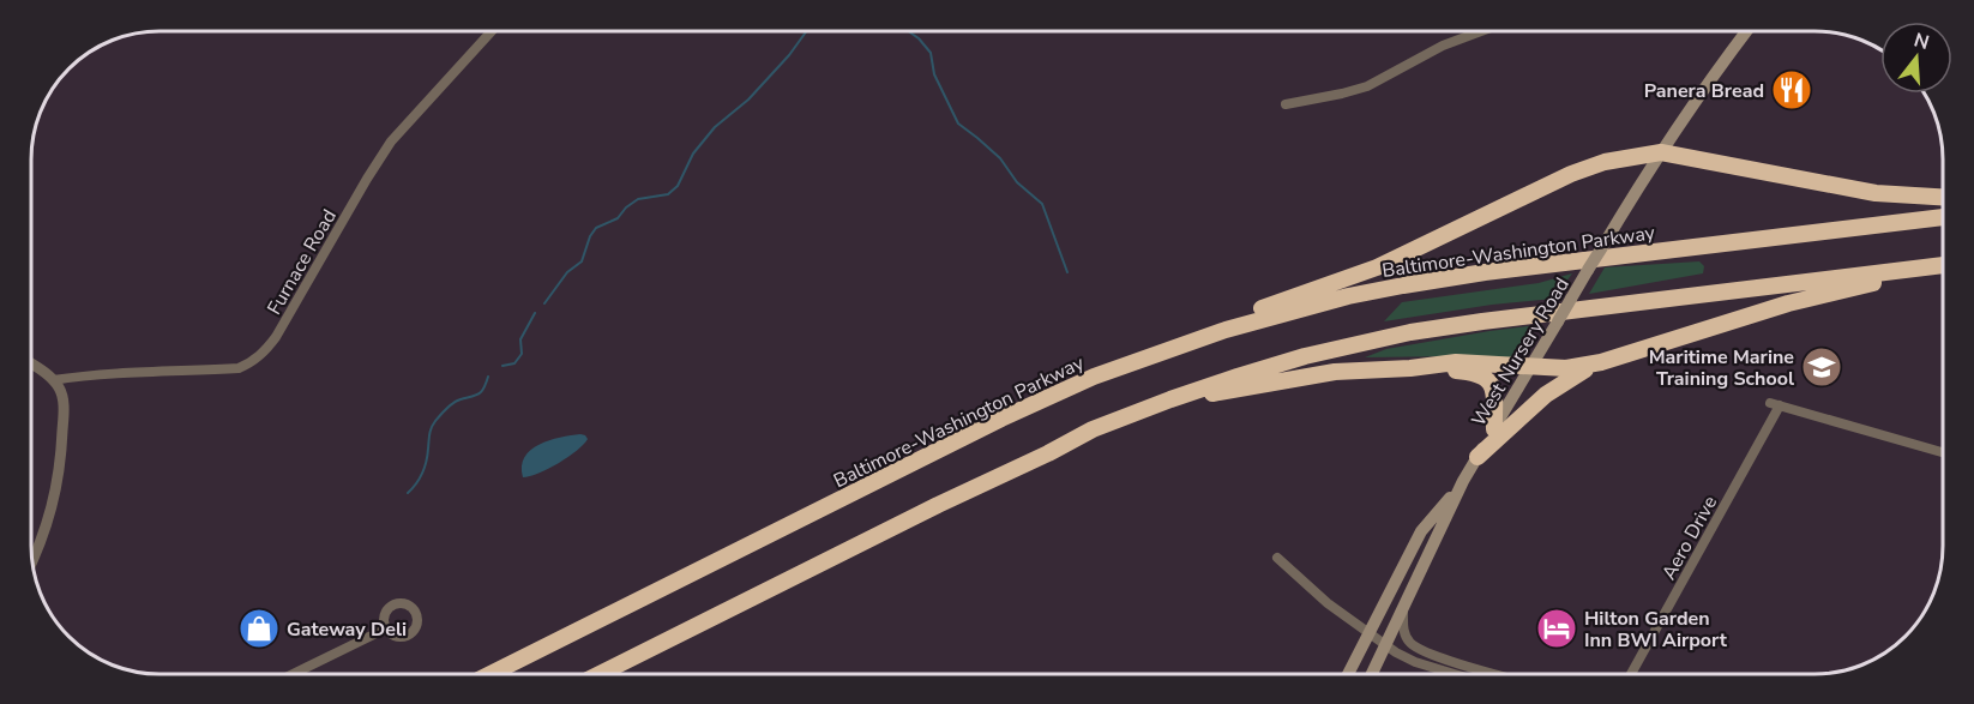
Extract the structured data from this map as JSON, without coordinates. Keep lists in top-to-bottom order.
{
  "streets": {
    "highway": ["Baltimore-Washington Parkway"],
    "main road": ["West Nursery Road"],
    "street": ["Furnace Road", "Aero Drive"]
  },
  "places": {
    "restaurant": ["Panera Bread"],
    "school or university": ["Maritime Marine Training School"],
    "shop": ["Gateway Deli"],
    "hotel": ["Hilton Garden Inn BWI Airport"]
  },
  "north": "top"
}
